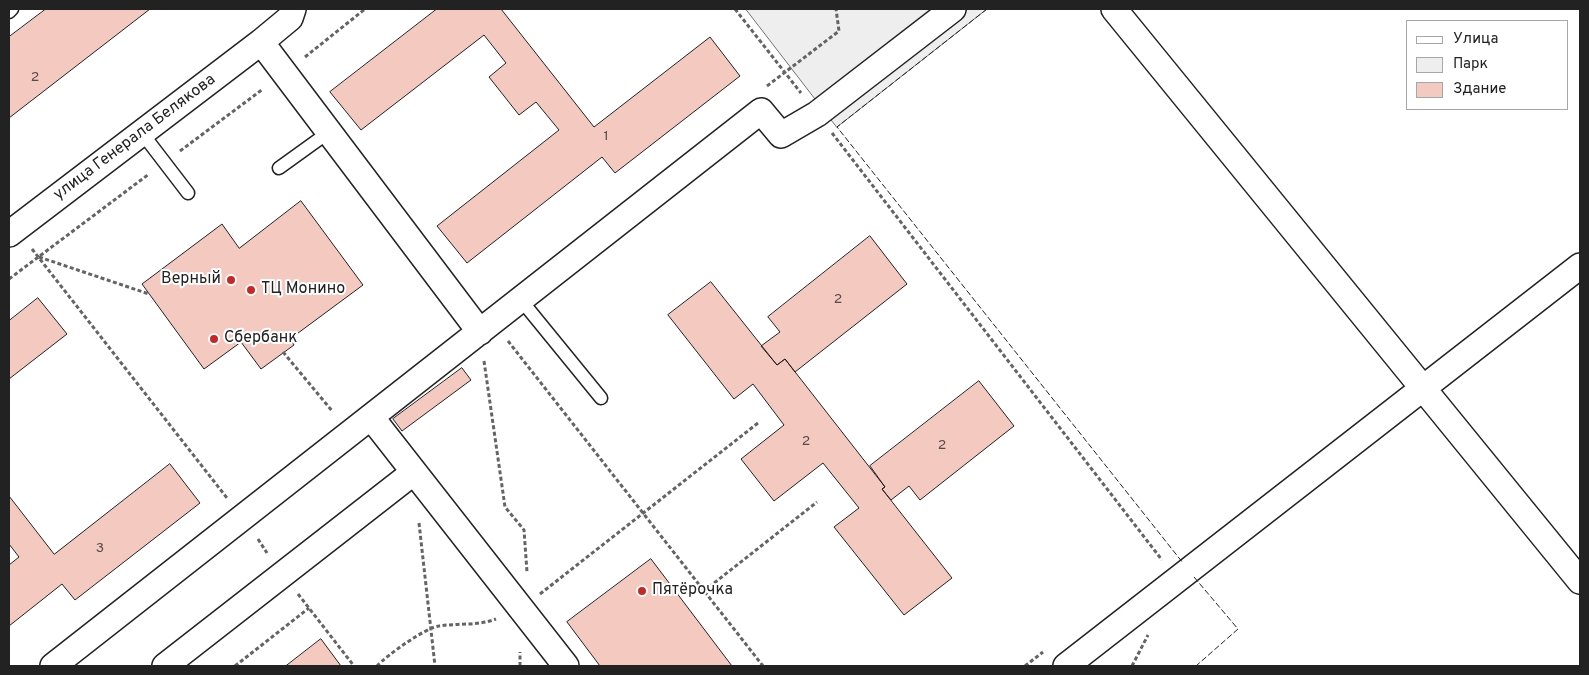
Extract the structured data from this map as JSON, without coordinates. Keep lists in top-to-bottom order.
{
  "streets": {
    "street": ["улица Генерала Белякова"]
  },
  "places": [
    "Верный",
    "ТЦ Монино",
    "Сбербанк",
    "Пятёрочка"
  ],
  "house_numbers": [
    "2",
    "1",
    "2",
    "2",
    "2",
    "3"
  ],
  "legend": ["Улица", "Парк", "Здание"]
}
